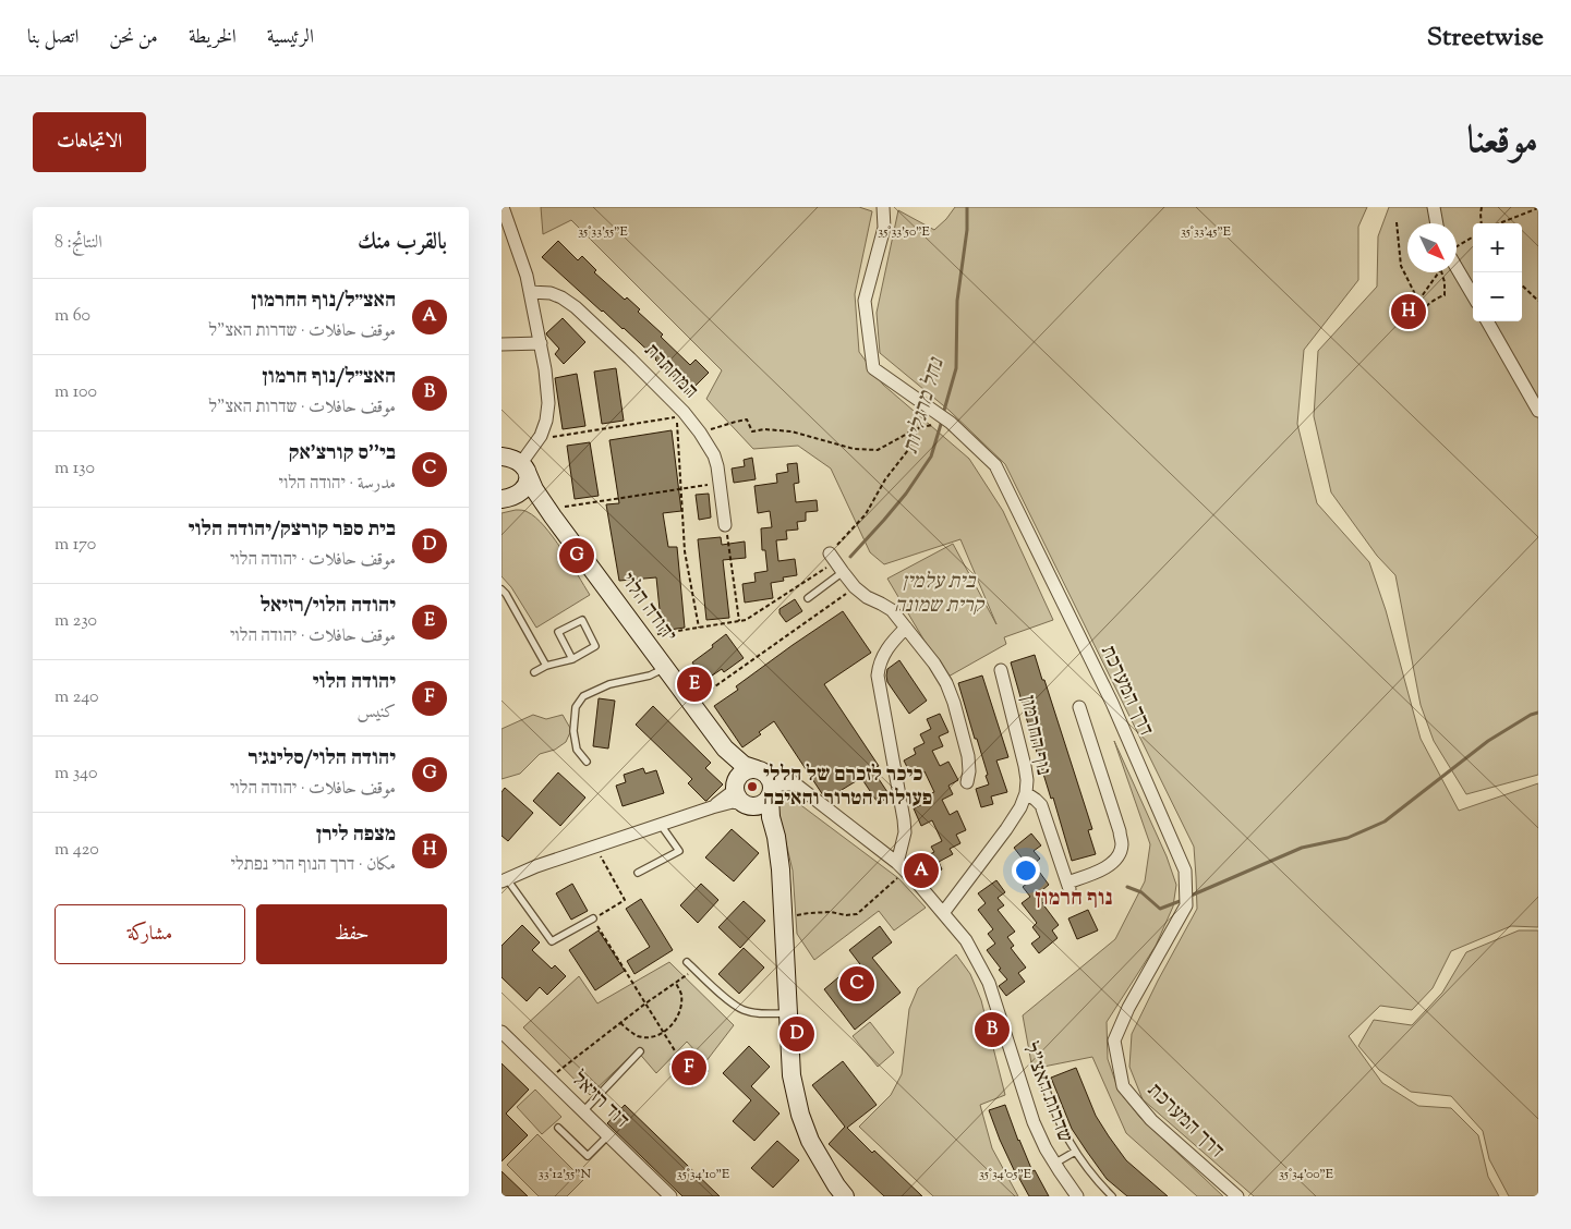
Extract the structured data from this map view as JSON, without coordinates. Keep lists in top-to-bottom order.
{
  "streets": {
    "street": [
      "המחתרת",
      "יהודה הלוי",
      "דרך המערכת",
      "נוף החרמון",
      "שדרות האצ\"ל",
      "דוד רזיאל"
    ]
  },
  "crossings": [
    ["יהודה הלוי", "שדרות האצ\"ל"],
    ["נוף החרמון", "שדרות האצ\"ל"]
  ],
  "districts": ["נוף חרמון"],
  "water": ["נחל מרגליות"],
  "parks": ["בית עלמין קרית שמונה"],
  "places": ["כיכר לזכרם של חללי פעולות הטרור והאיבה"],
  "north": "bottom right",
  "page": {
    "header": "Streetwise",
    "nav": [
      "الرئيسية",
      "الخريطة",
      "من نحن",
      "اتصل بنا"
    ],
    "title": "موقعنا",
    "buttons": [
      "الاتجاهات",
      ["حفظ", "مشاركة"]
    ],
    "heading": ["بالقرب منك", "النتائج: 8"],
    "map_buttons": ["+", "−"],
    "list": [
      {
        "mark": "A",
        "name": "האצ״ל/נוף החרמון",
        "note": "موقف حافلات · שדרות האצ\"ל",
        "value": "60 m"
      },
      {
        "mark": "B",
        "name": "האצ״ל/נוף חרמון",
        "note": "موقف حافلات · שדרות האצ\"ל",
        "value": "100 m"
      },
      {
        "mark": "C",
        "name": "בי''ס קורצ'אק",
        "note": "مدرسة · יהודה הלוי",
        "value": "130 m"
      },
      {
        "mark": "D",
        "name": "בית ספר קורצק/יהודה הלוי",
        "note": "موقف حافلات · יהודה הלוי",
        "value": "170 m"
      },
      {
        "mark": "E",
        "name": "יהודה הלוי/רזיאל",
        "note": "موقف حافلات · יהודה הלוי",
        "value": "230 m"
      },
      {
        "mark": "F",
        "name": "יהודה הלוי",
        "note": "كنيس",
        "value": "240 m"
      },
      {
        "mark": "G",
        "name": "יהודה הלוי/סלינג׳ר",
        "note": "موقف حافلات · יהודה הלוי",
        "value": "340 m"
      },
      {
        "mark": "H",
        "name": "מצפה לירן",
        "note": "مكان · דרך הנוף הרי נפתלי",
        "value": "420 m"
      }
    ],
    "pins": [
      "H",
      "G",
      "E",
      "A",
      "C",
      "B",
      "D",
      "F"
    ]
  },
  "coordinates": [
    "35°33'55\"E",
    "35°33'50\"E",
    "35°33'45\"E",
    "33°12'55\"N",
    "35°34'10\"E",
    "35°34'05\"E",
    "35°34'00\"E"
  ]
}
